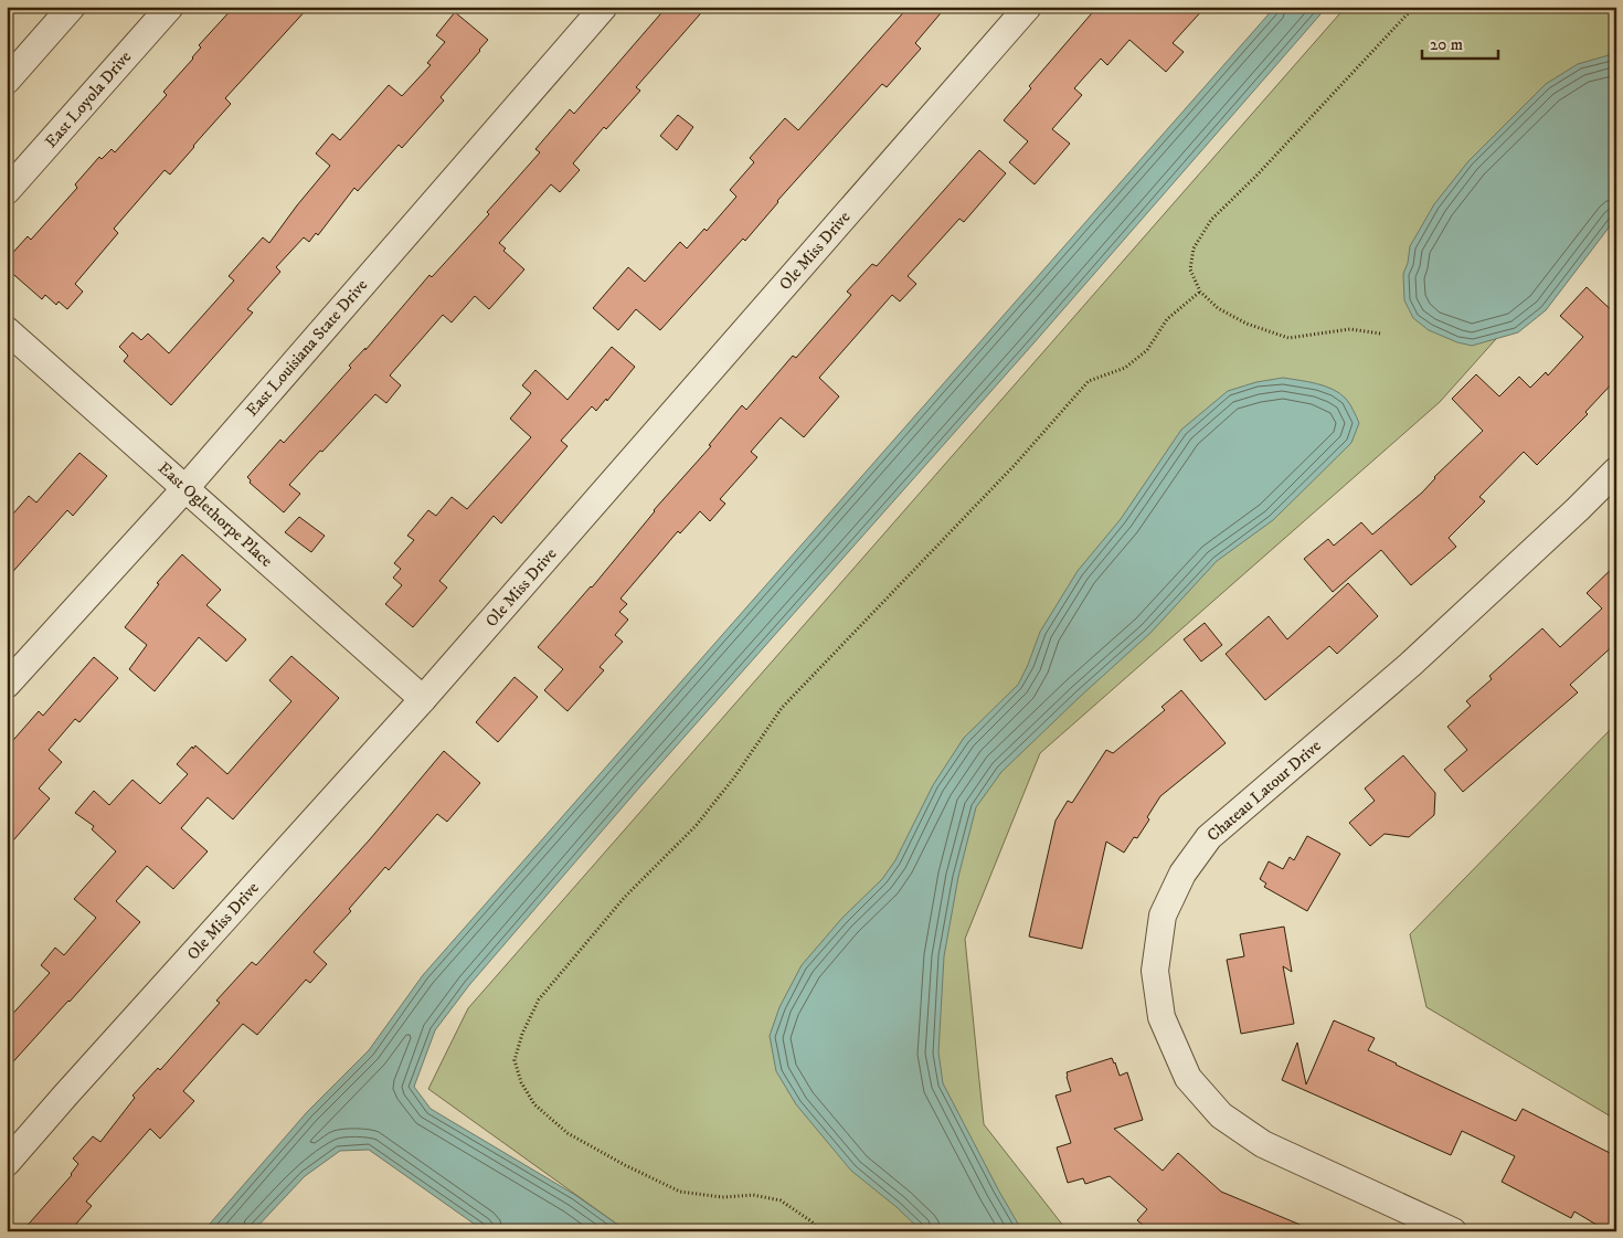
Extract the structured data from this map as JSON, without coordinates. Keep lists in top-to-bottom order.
{
  "streets": {
    "street": [
      "East Loyola Drive",
      "Ole Miss Drive",
      "East Louisiana State Drive",
      "East Oglethorpe Place",
      "Chateau Latour Drive"
    ]
  },
  "crossings": [
    ["Ole Miss Drive", "East Oglethorpe Place"],
    ["East Louisiana State Drive", "East Oglethorpe Place"]
  ],
  "scale_bar": "20 m"
}
